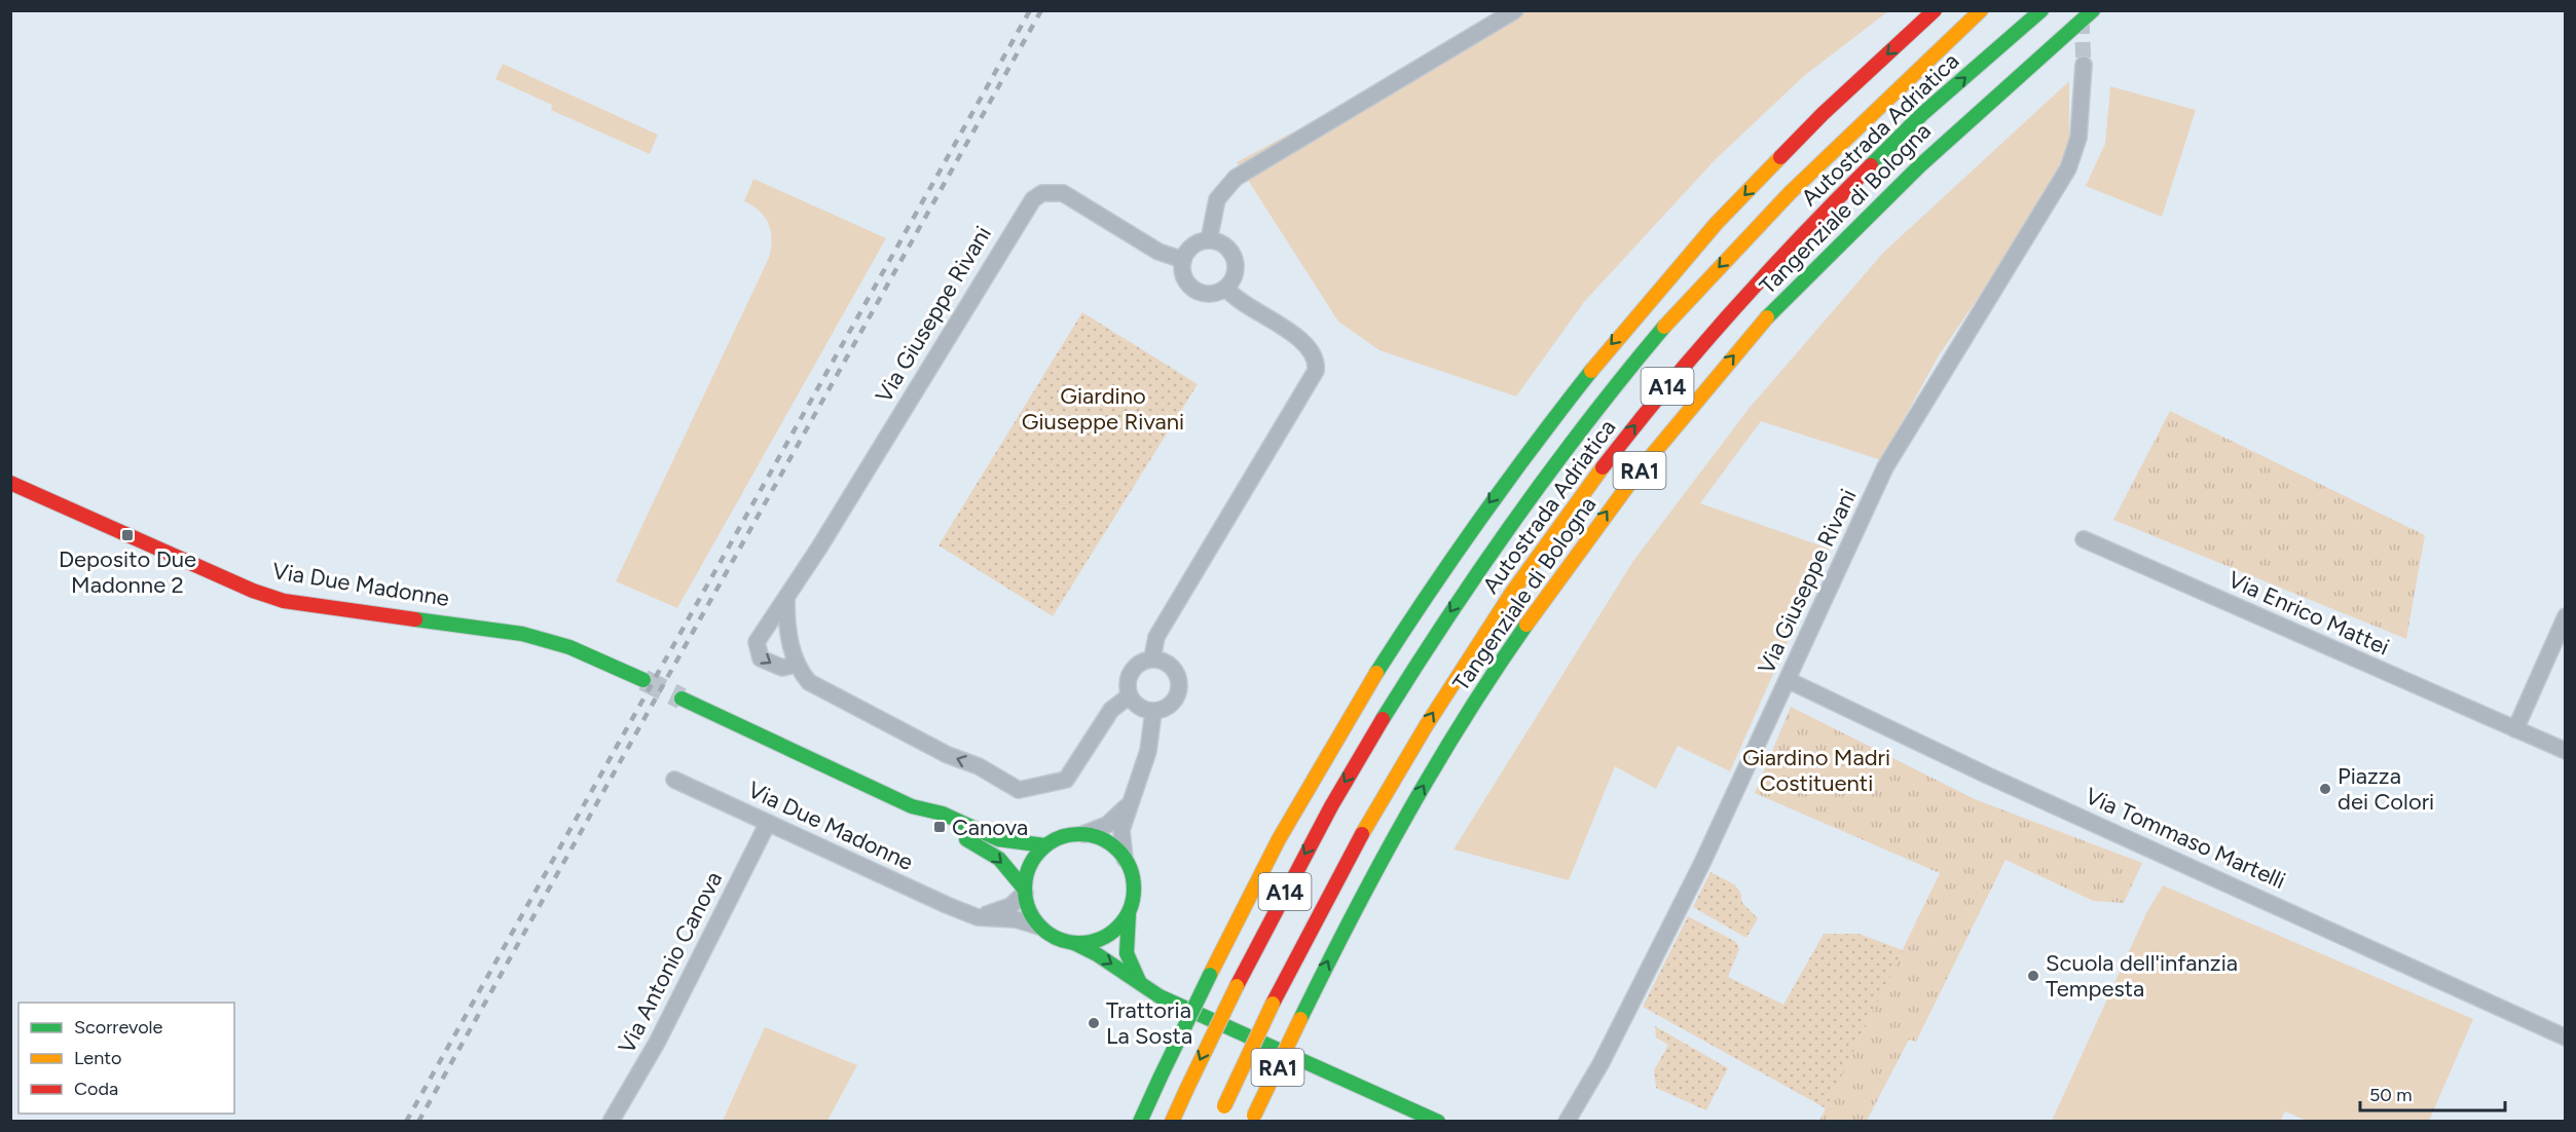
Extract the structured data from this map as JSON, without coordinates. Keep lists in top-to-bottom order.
{
  "streets": {
    "main road": [
      "Autostrada Adriatica",
      "Tangenziale di Bologna",
      "A14",
      "RA1",
      "Via Due Madonne"
    ],
    "street": [
      "Via Giuseppe Rivani",
      "Via Enrico Mattei",
      "Via Tommaso Martelli",
      "Via Antonio Canova"
    ]
  },
  "crossings": [
    ["Via Giuseppe Rivani", "Via Tommaso Martelli"],
    ["Via Due Madonne", "Via Antonio Canova"]
  ],
  "parks": ["Giardino Giuseppe Rivani", "Giardino Madri Costituenti"],
  "places": {
    "transit": ["Deposito Due Madonne 2", "Canova"],
    "other": ["Piazza dei Colori", "Scuola dell'infanzia Tempesta", "Trattoria La Sosta"]
  },
  "legend": ["Scorrevole", "Lento", "Coda"],
  "scale_bar": "50 m"
}
